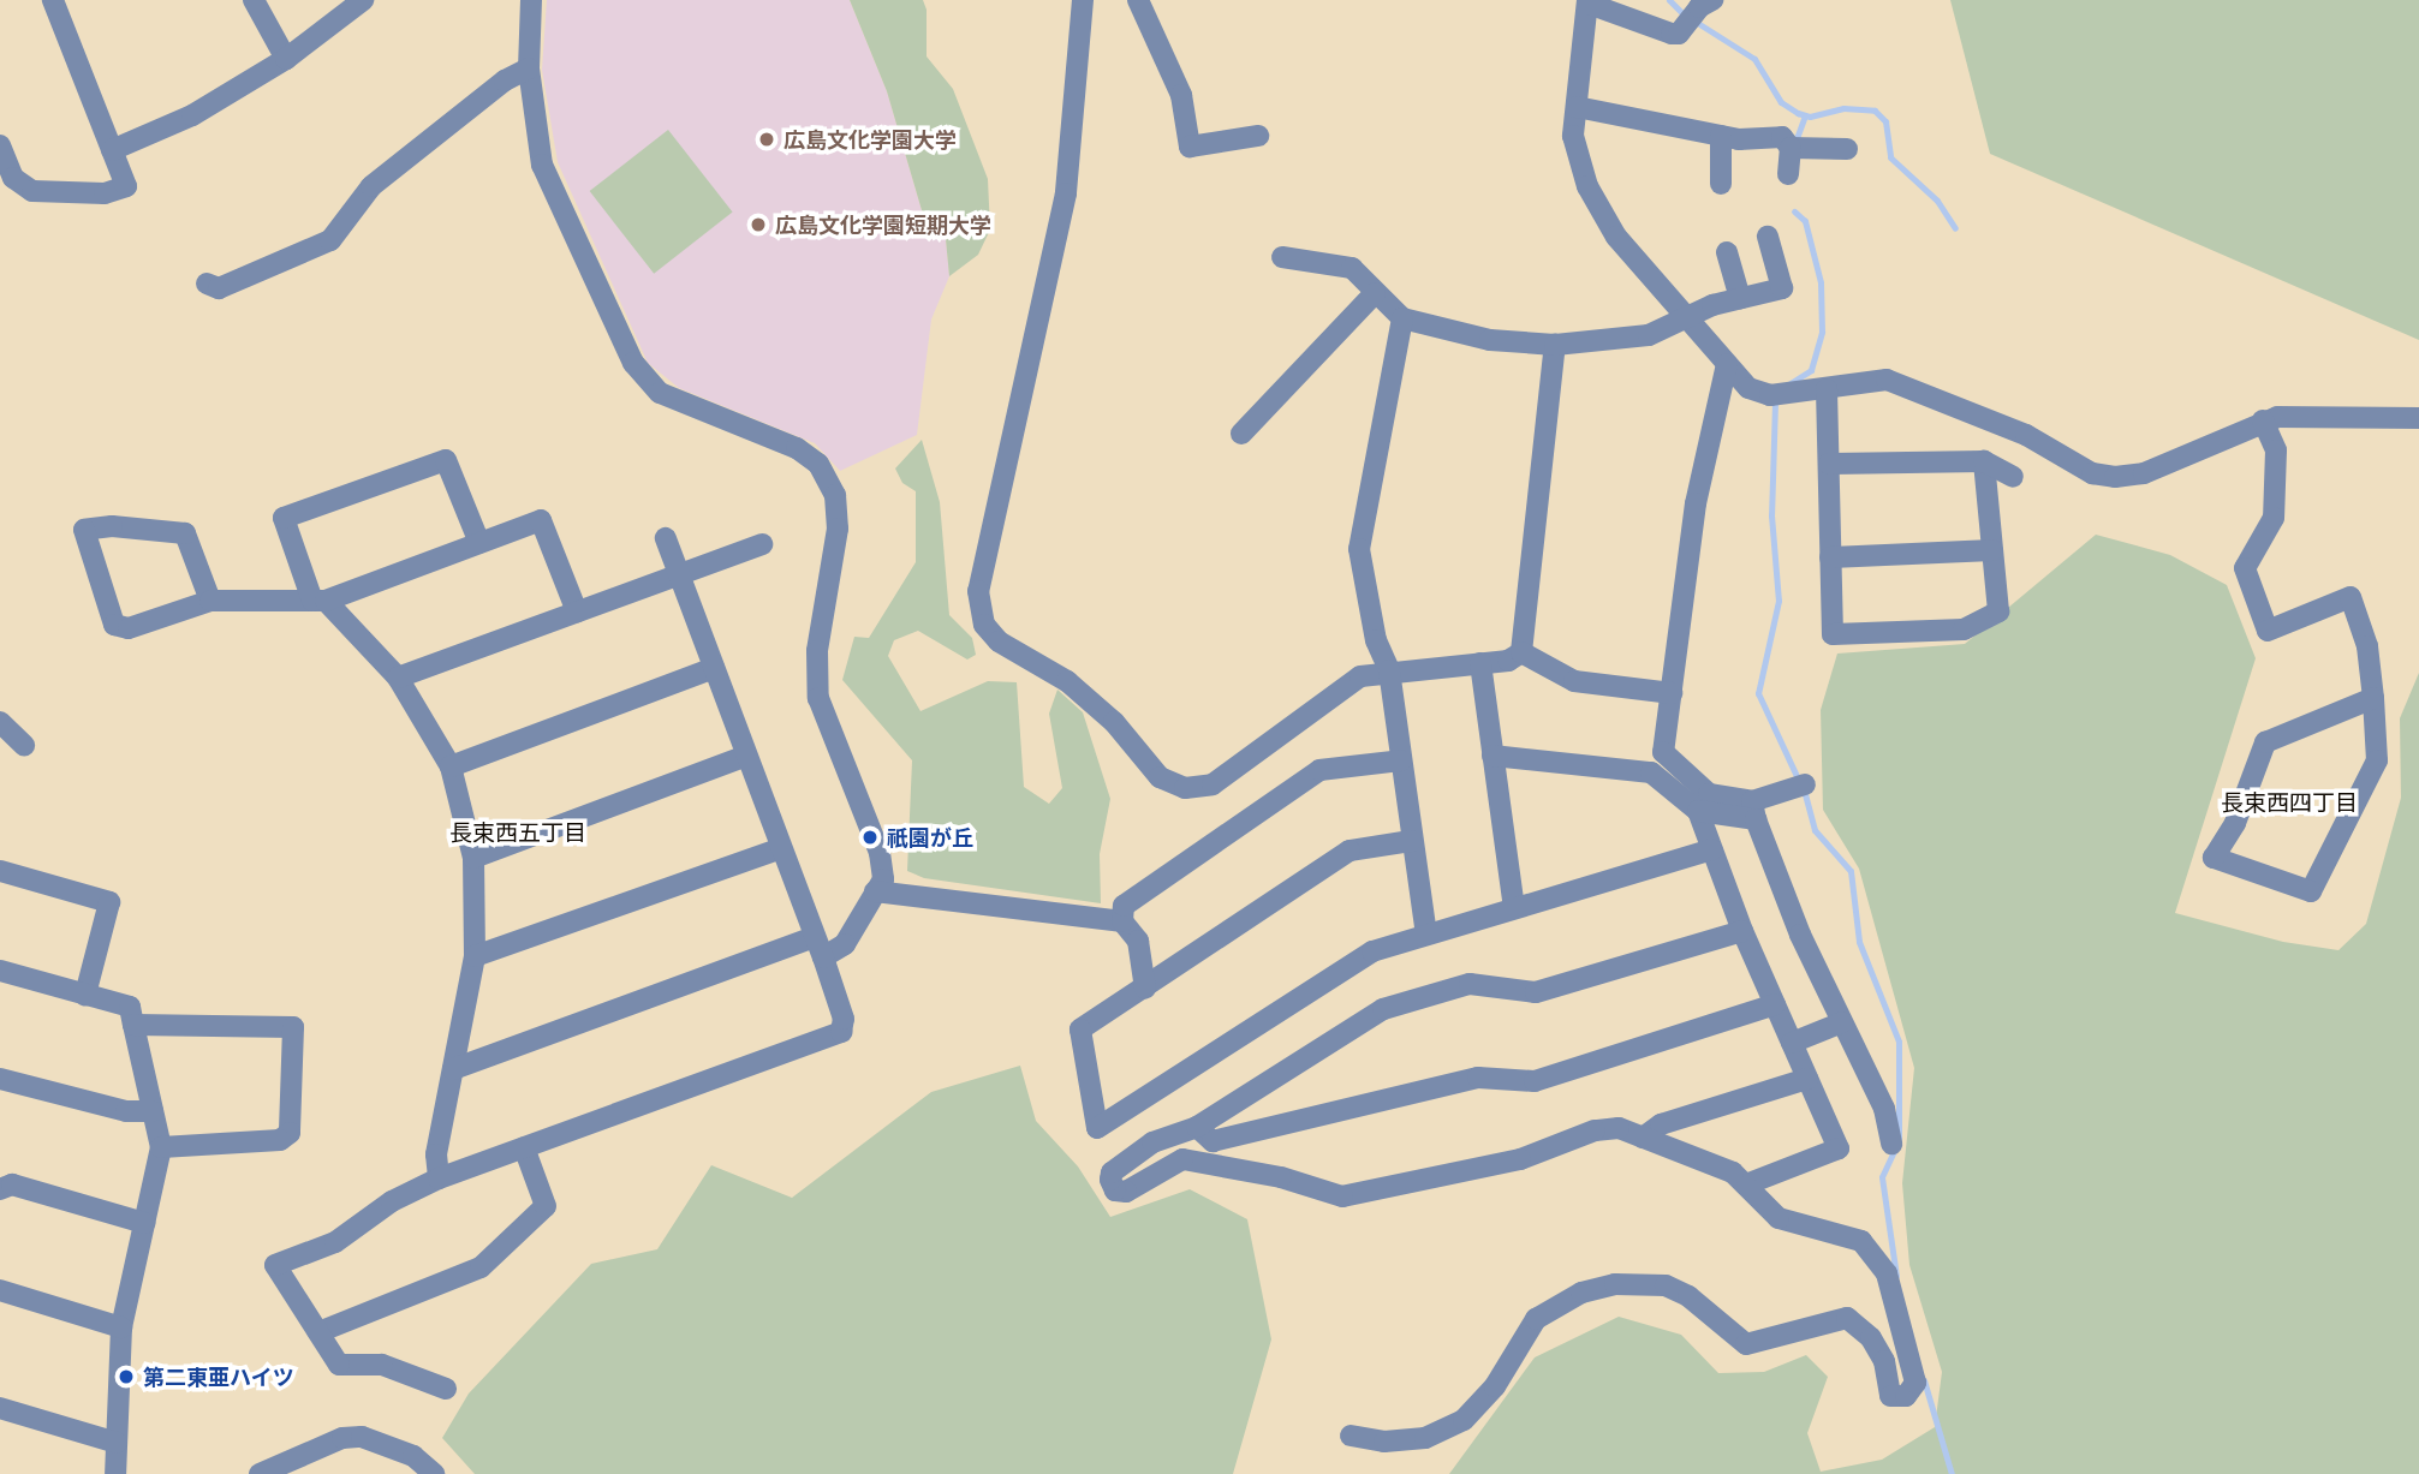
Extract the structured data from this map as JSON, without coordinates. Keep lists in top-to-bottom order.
{
  "districts": ["長束西四丁目", "長束西五丁目"],
  "places": [
    "広島文化学園大学",
    "広島文化学園短期大学",
    "祇園が丘",
    "第二東亜ハイツ"
  ]
}
